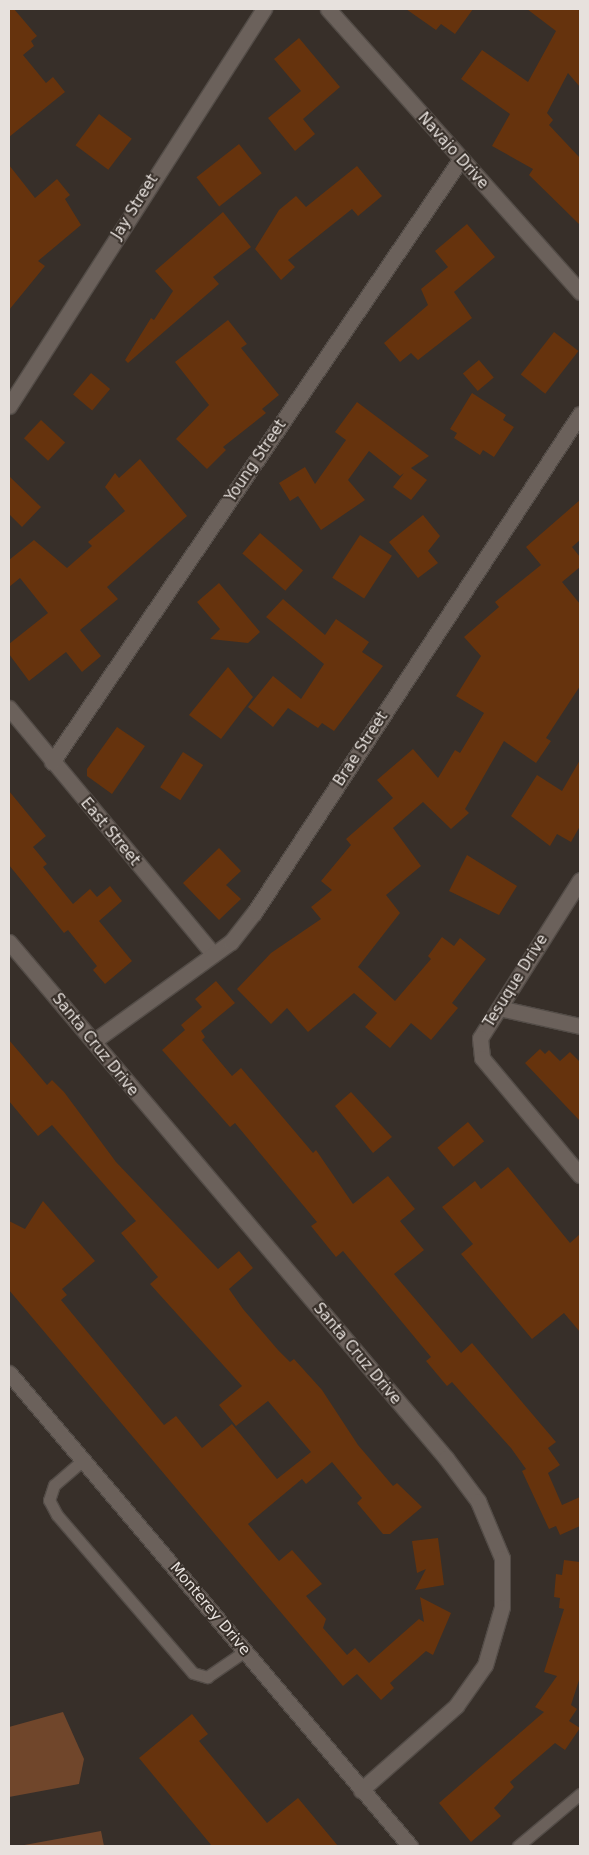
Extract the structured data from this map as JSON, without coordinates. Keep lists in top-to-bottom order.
{
  "streets": {
    "street": [
      "Navajo Drive",
      "Jay Street",
      "Young Street",
      "Brae Street",
      "East Street",
      "Tesuque Drive",
      "Santa Cruz Drive",
      "Monterey Drive"
    ]
  },
  "crossings": [
    ["Navajo Drive", "Young Street"],
    ["Young Street", "East Street"],
    ["Brae Street", "East Street"],
    ["Brae Street", "Santa Cruz Drive"],
    ["Santa Cruz Drive", "Monterey Drive"]
  ]
}
